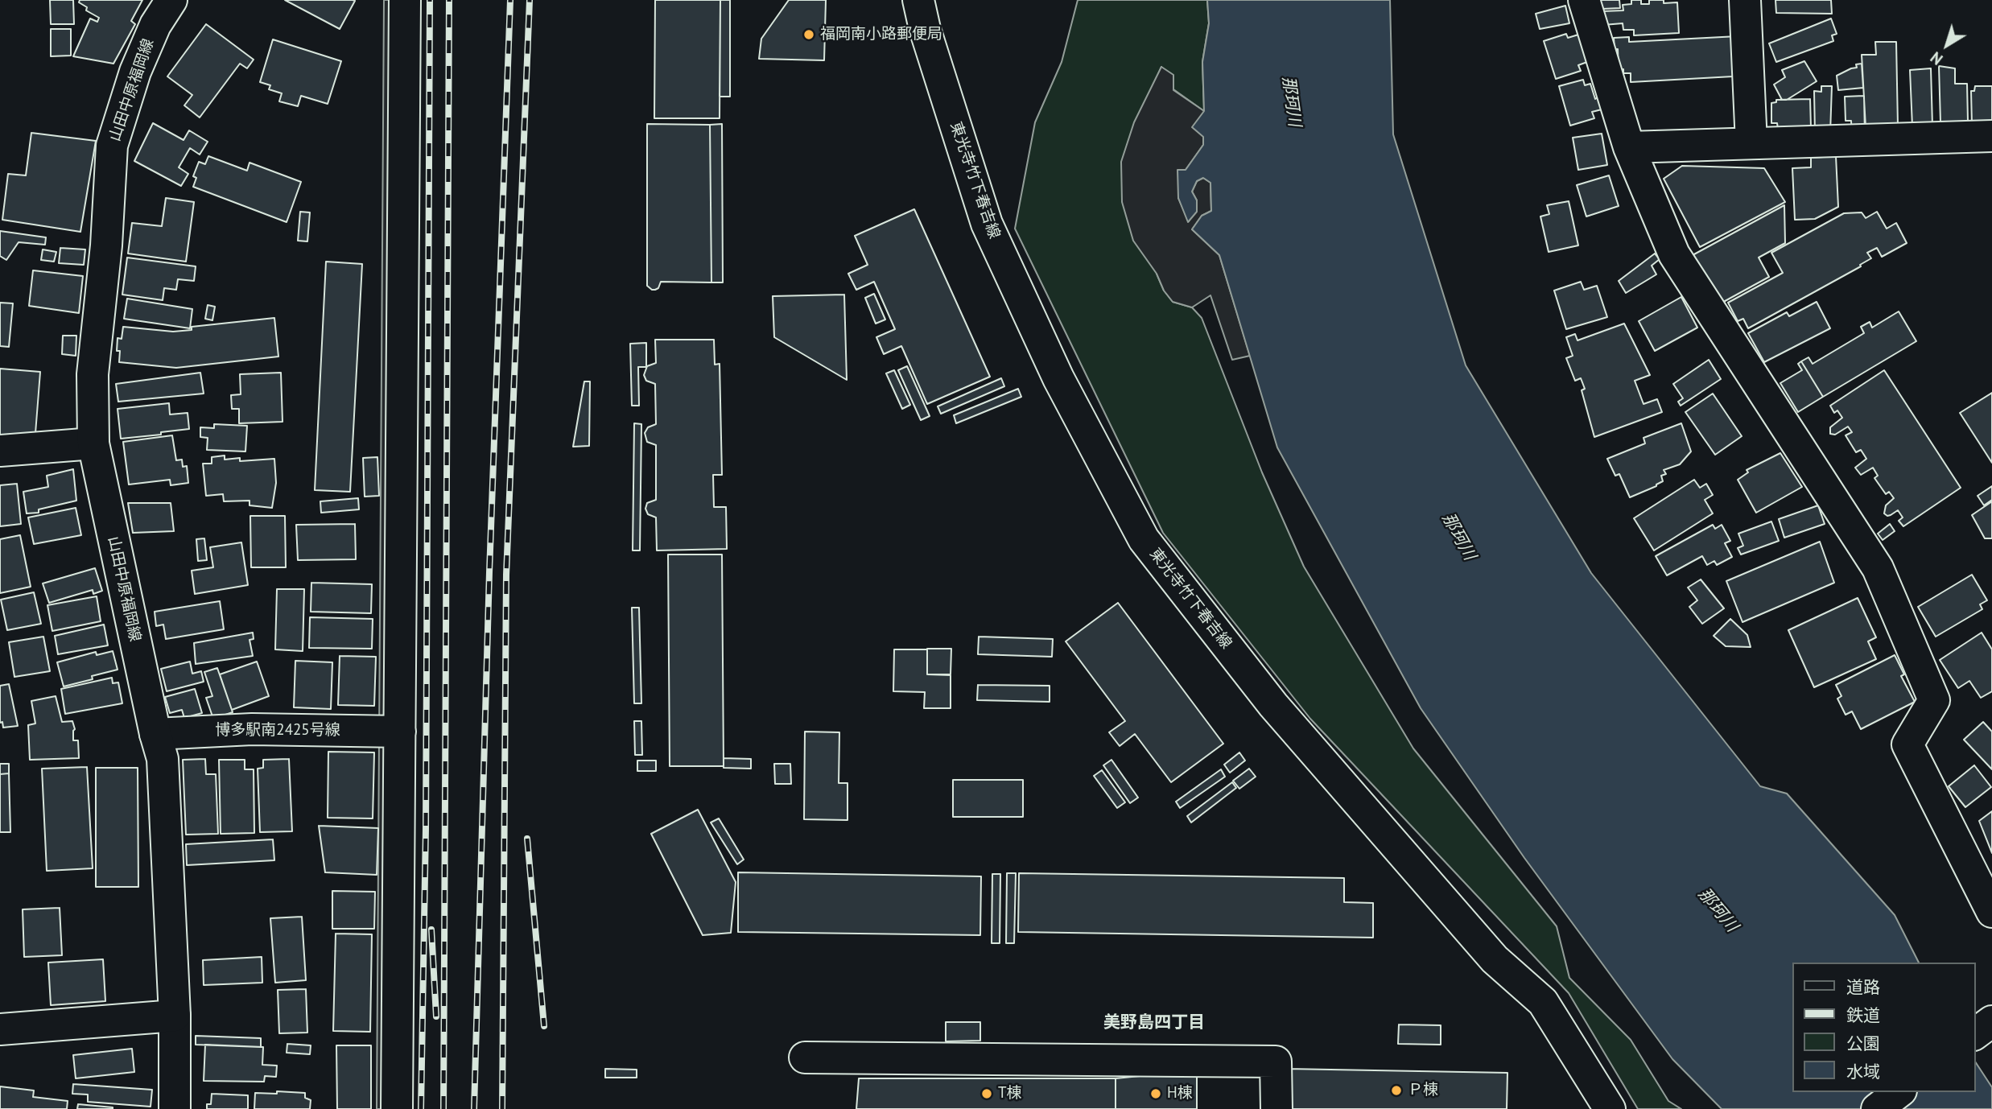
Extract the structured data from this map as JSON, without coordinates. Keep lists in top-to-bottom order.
{
  "streets": {
    "main road": ["山田中原福岡線", "東光寺竹下春吉線", "博多駅南2425号線"]
  },
  "crossings": [
    ["山田中原福岡線", "博多駅南2425号線"]
  ],
  "districts": ["美野島四丁目"],
  "water": ["那珂川"],
  "places": [
    "福岡南小路郵便局",
    "Ｐ棟",
    "T棟",
    "H棟"
  ],
  "legend": [
    "道路",
    "鉄道",
    "公園",
    "水域"
  ],
  "north": "bottom left"
}
